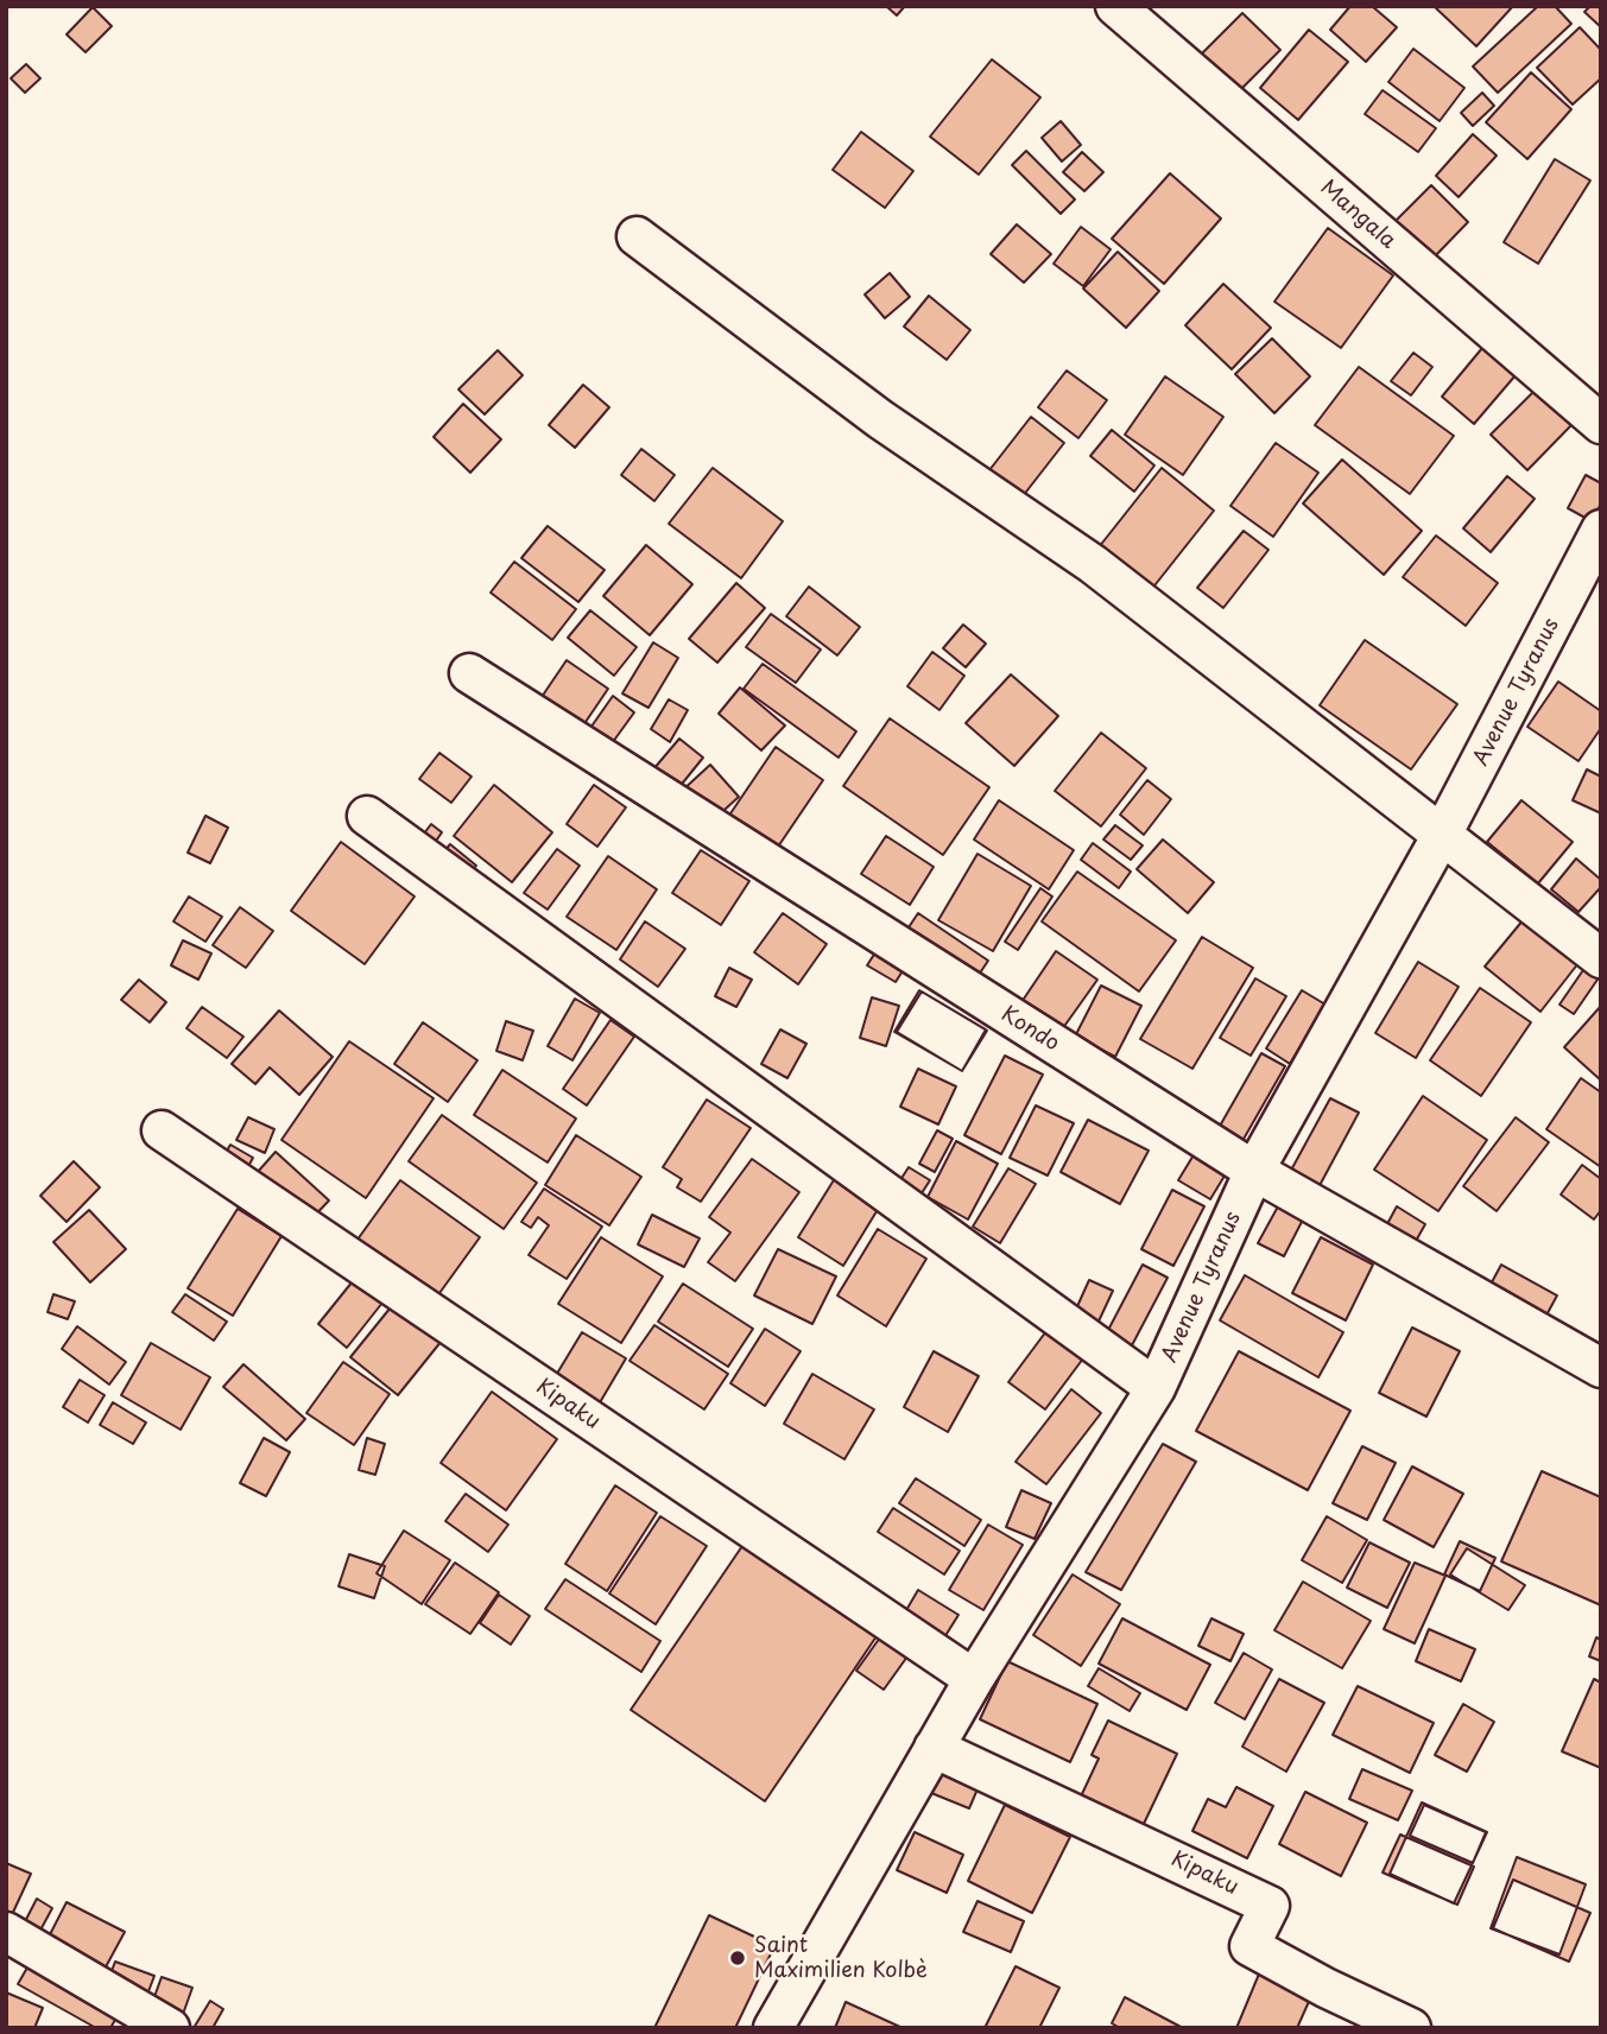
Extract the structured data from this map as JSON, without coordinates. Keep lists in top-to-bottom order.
{
  "streets": {
    "street": [
      "Mangala",
      "Avenue Tyranus",
      "Kondo",
      "Kipaku"
    ]
  },
  "crossings": [
    ["Avenue Tyranus", "Kondo"],
    ["Avenue Tyranus", "Kipaku"]
  ],
  "places": ["Saint Maximilien Kolbè"]
}
